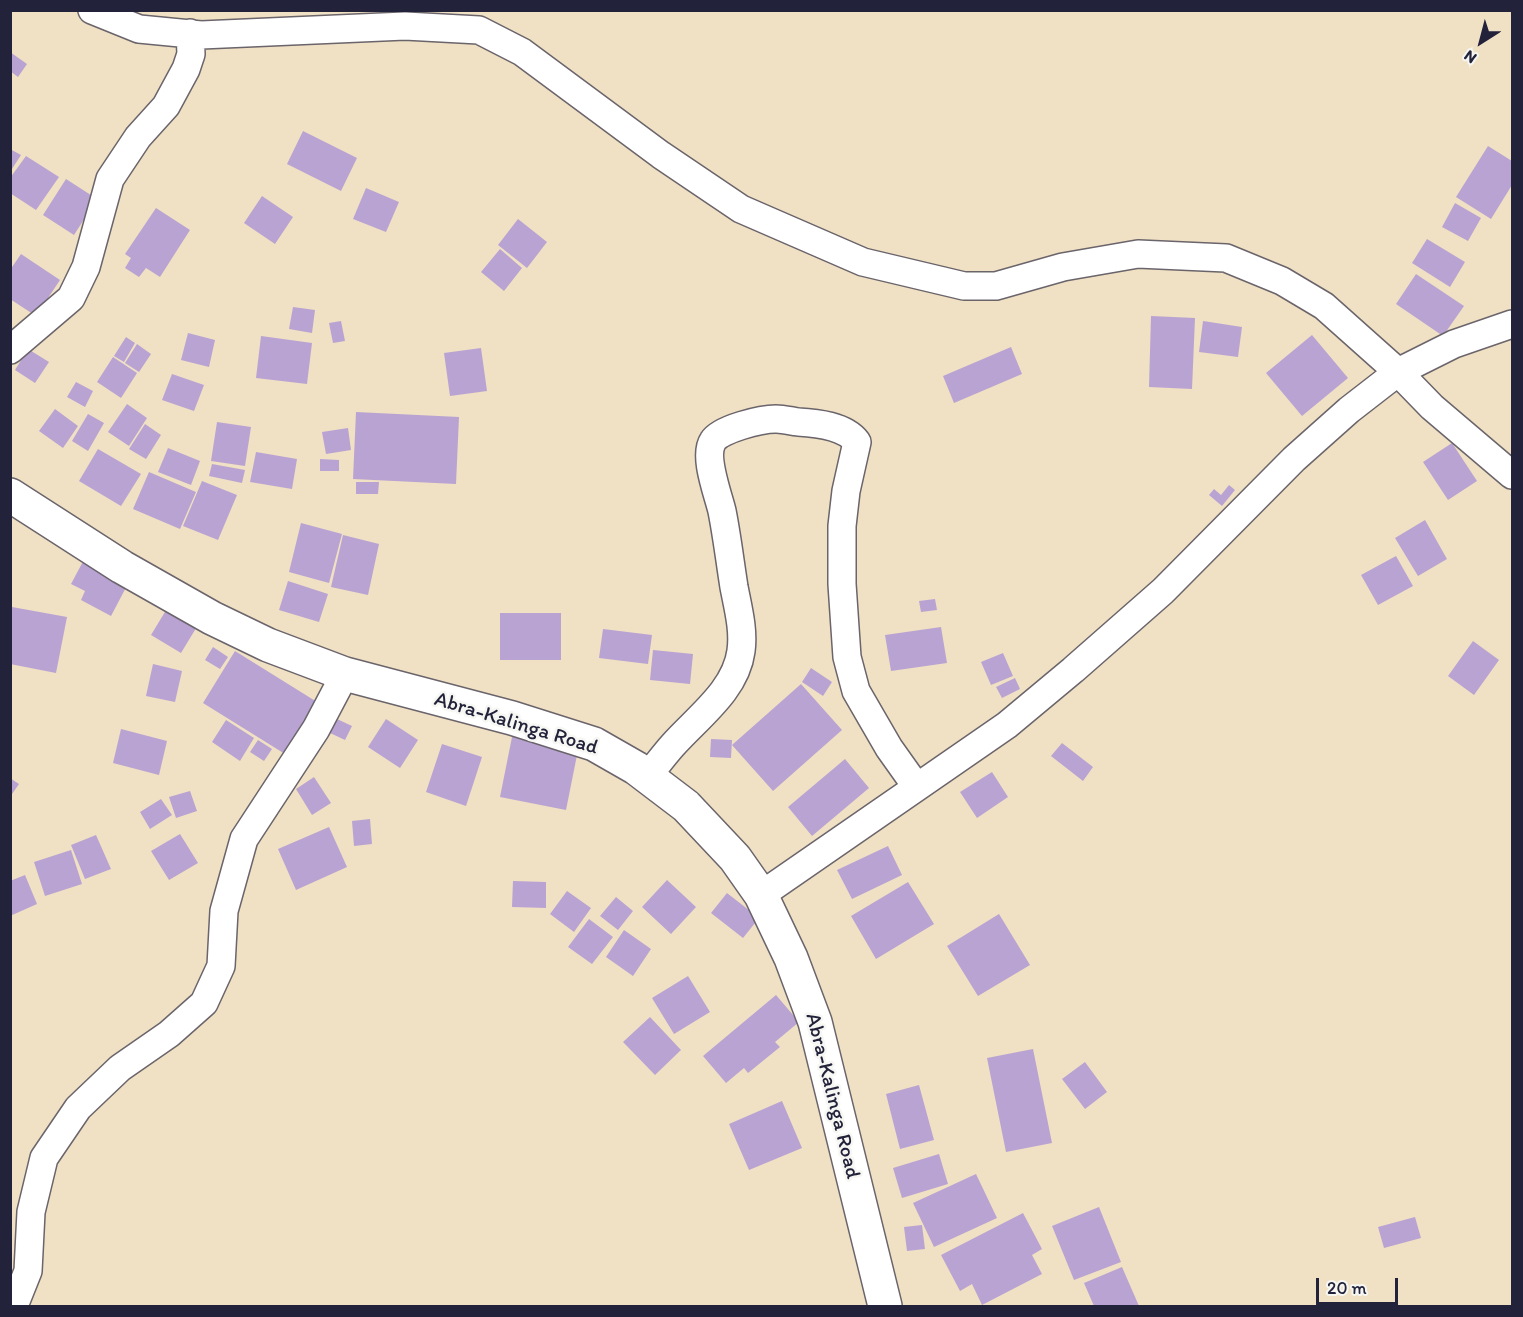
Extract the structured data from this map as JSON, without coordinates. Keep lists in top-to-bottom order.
{
  "streets": {
    "main road": ["Abra-Kalinga Road"]
  },
  "scale_bar": "20 m",
  "north": "bottom left"
}
